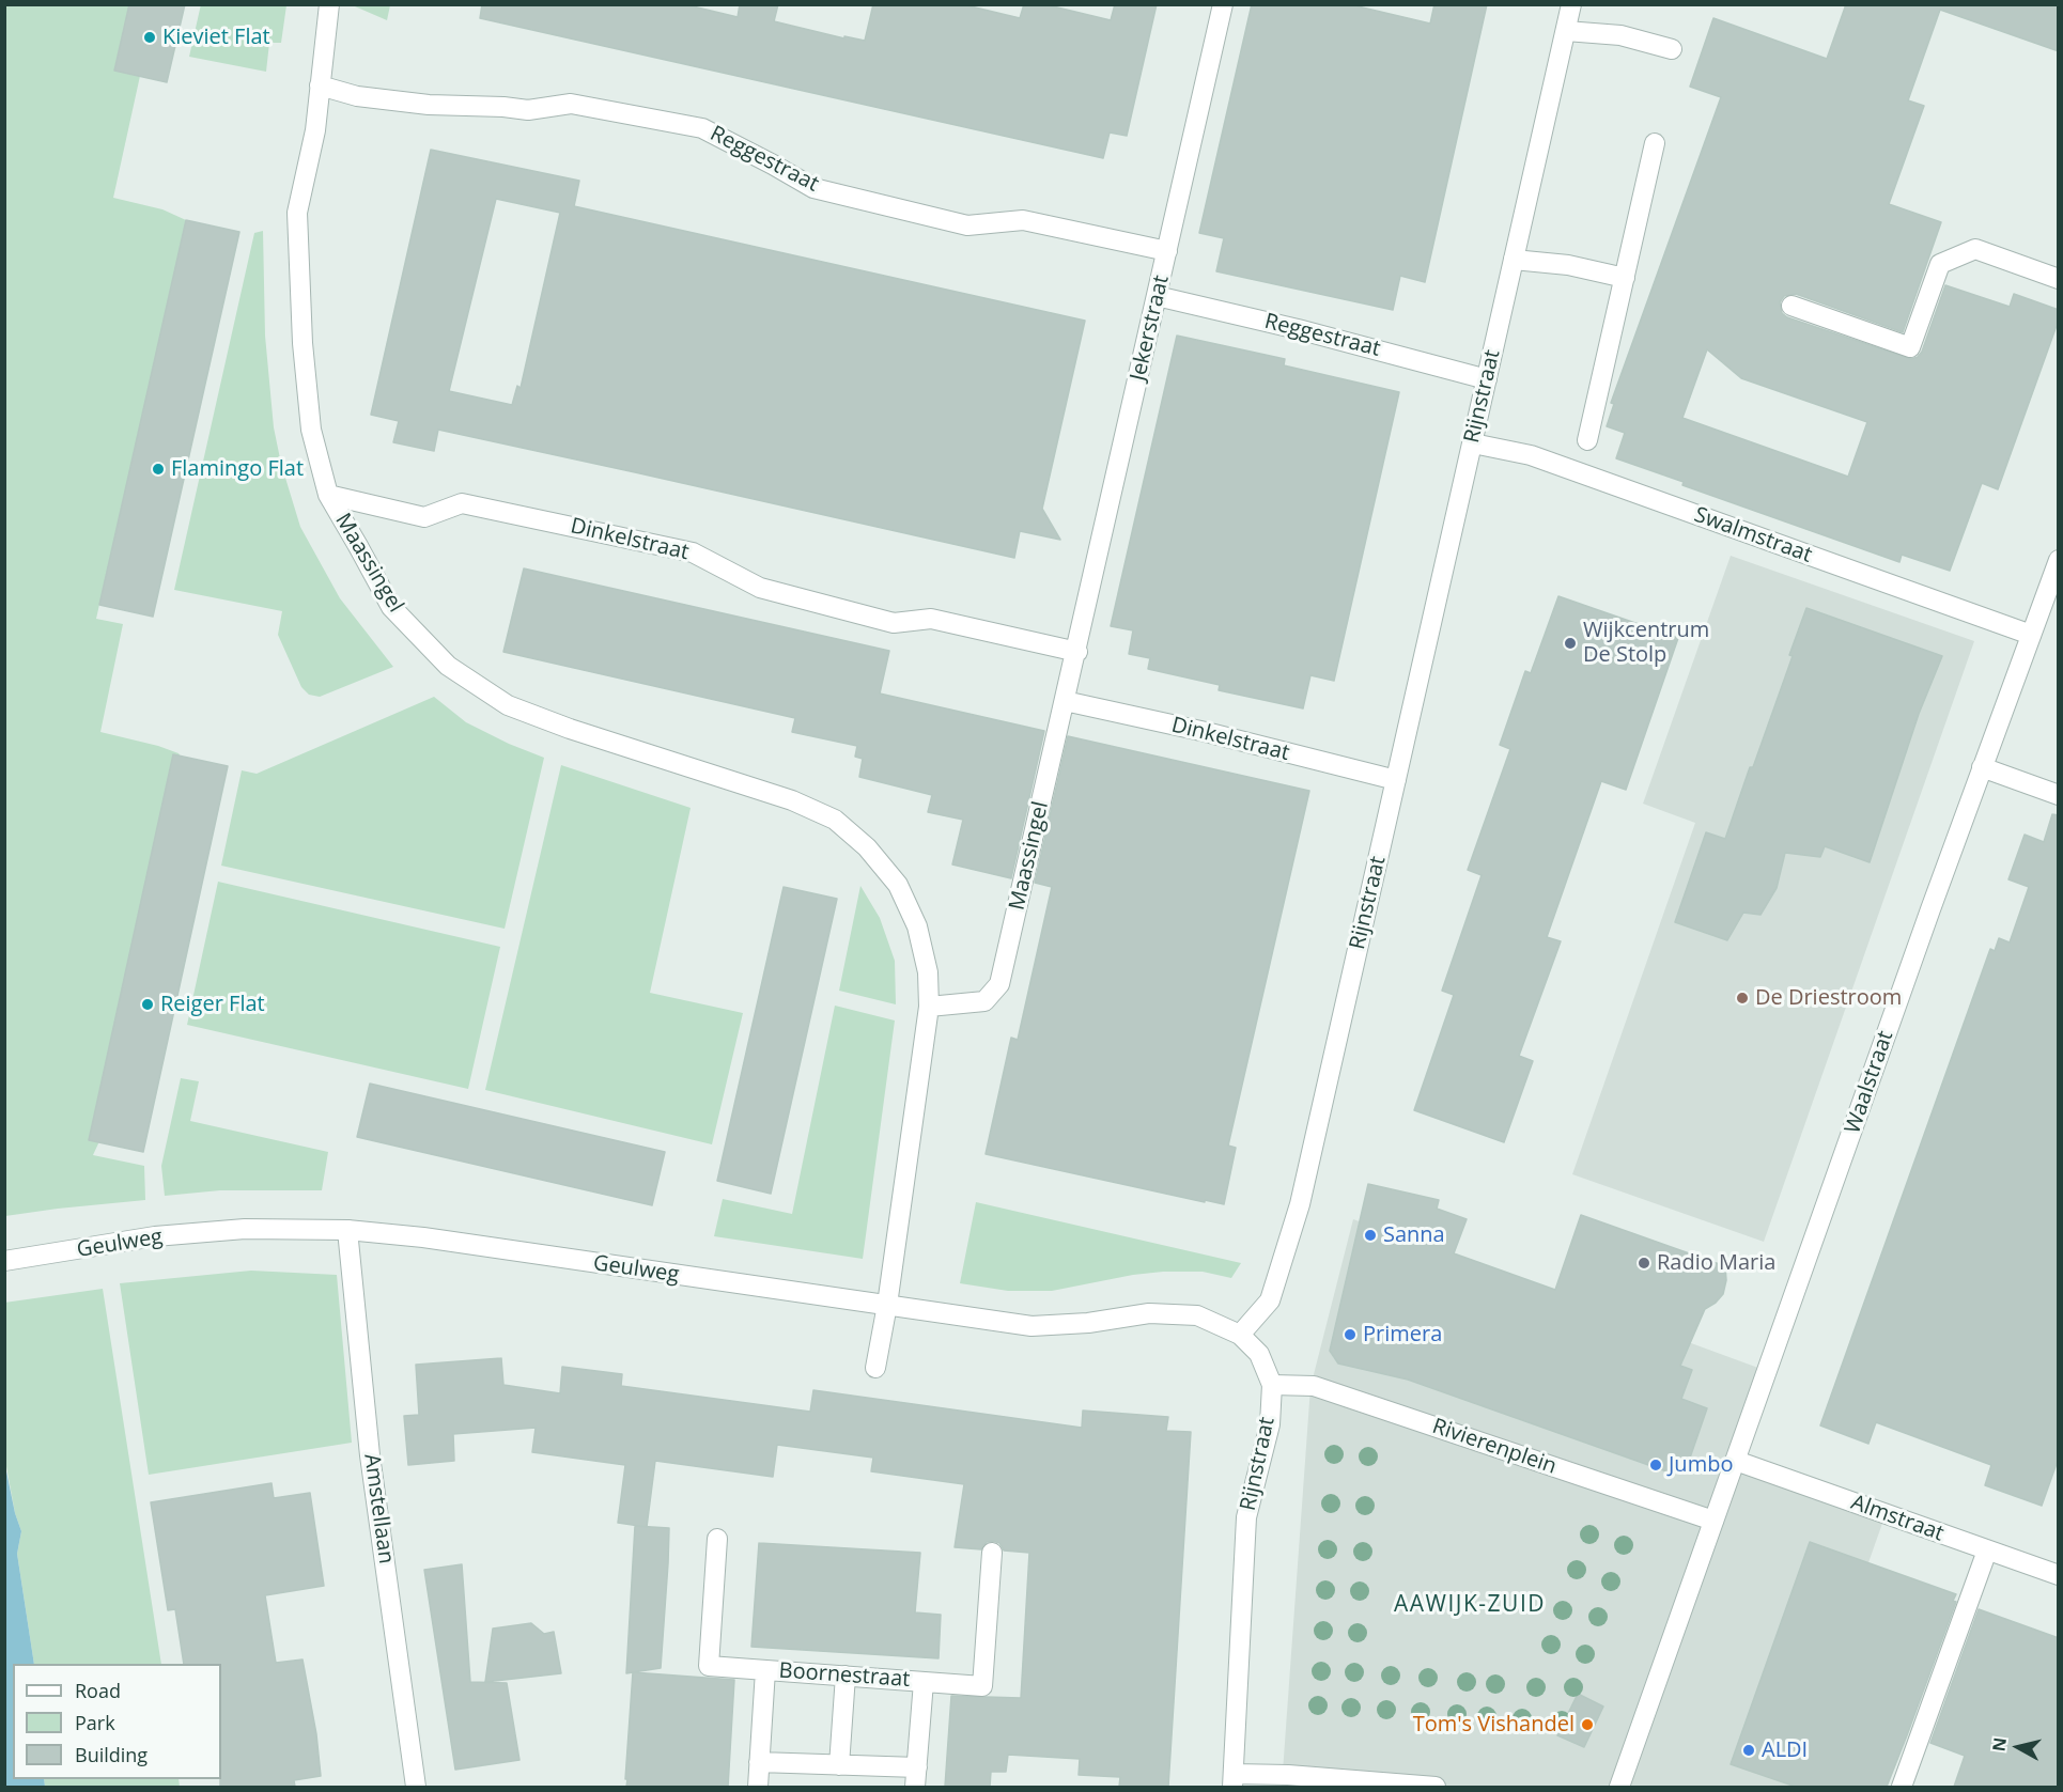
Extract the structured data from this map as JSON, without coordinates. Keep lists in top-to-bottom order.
{
  "streets": {
    "street": [
      "Reggestraat",
      "Jekerstraat",
      "Rijnstraat",
      "Swalmstraat",
      "Dinkelstraat",
      "Maassingel",
      "Waalstraat",
      "Geulweg",
      "Rivierenplein",
      "Amstellaan",
      "Almstraat",
      "Boornestraat"
    ]
  },
  "crossings": [
    ["Reggestraat", "Jekerstraat"],
    ["Reggestraat", "Rijnstraat"],
    ["Reggestraat", "Maassingel"],
    ["Jekerstraat", "Dinkelstraat"],
    ["Jekerstraat", "Maassingel"],
    ["Rijnstraat", "Swalmstraat"],
    ["Rijnstraat", "Dinkelstraat"],
    ["Rijnstraat", "Geulweg"],
    ["Rijnstraat", "Rivierenplein"],
    ["Swalmstraat", "Waalstraat"],
    ["Dinkelstraat", "Maassingel"],
    ["Maassingel", "Geulweg"],
    ["Waalstraat", "Almstraat"],
    ["Geulweg", "Amstellaan"]
  ],
  "districts": ["AAWIJK-ZUID"],
  "places": [
    "Kieviet Flat",
    "Flamingo Flat",
    "Wijkcentrum De Stolp",
    "De Driestroom",
    "Reiger Flat",
    "Sanna",
    "Radio Maria",
    "Primera",
    "Jumbo",
    "Tom's Vishandel",
    "ALDI"
  ],
  "legend": ["Road", "Park", "Building"],
  "north": "left"
}
